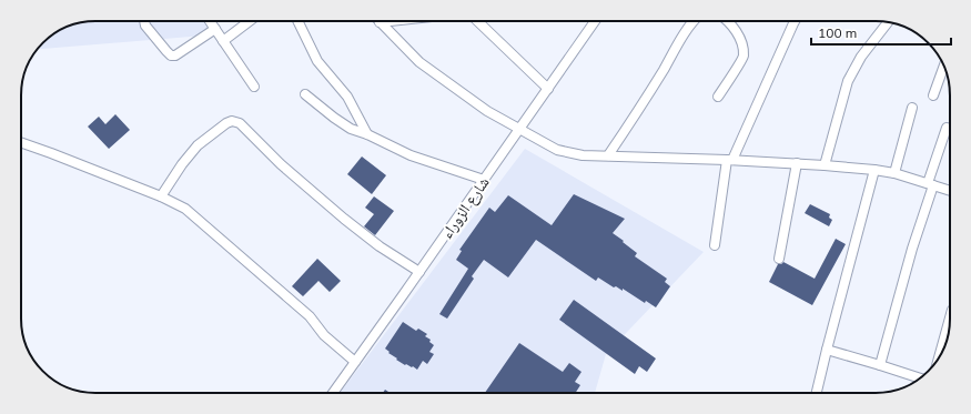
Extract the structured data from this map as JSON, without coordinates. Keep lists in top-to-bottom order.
{
  "streets": {
    "street": ["شارع الزوراء"]
  },
  "scale_bar": "100 m"
}
